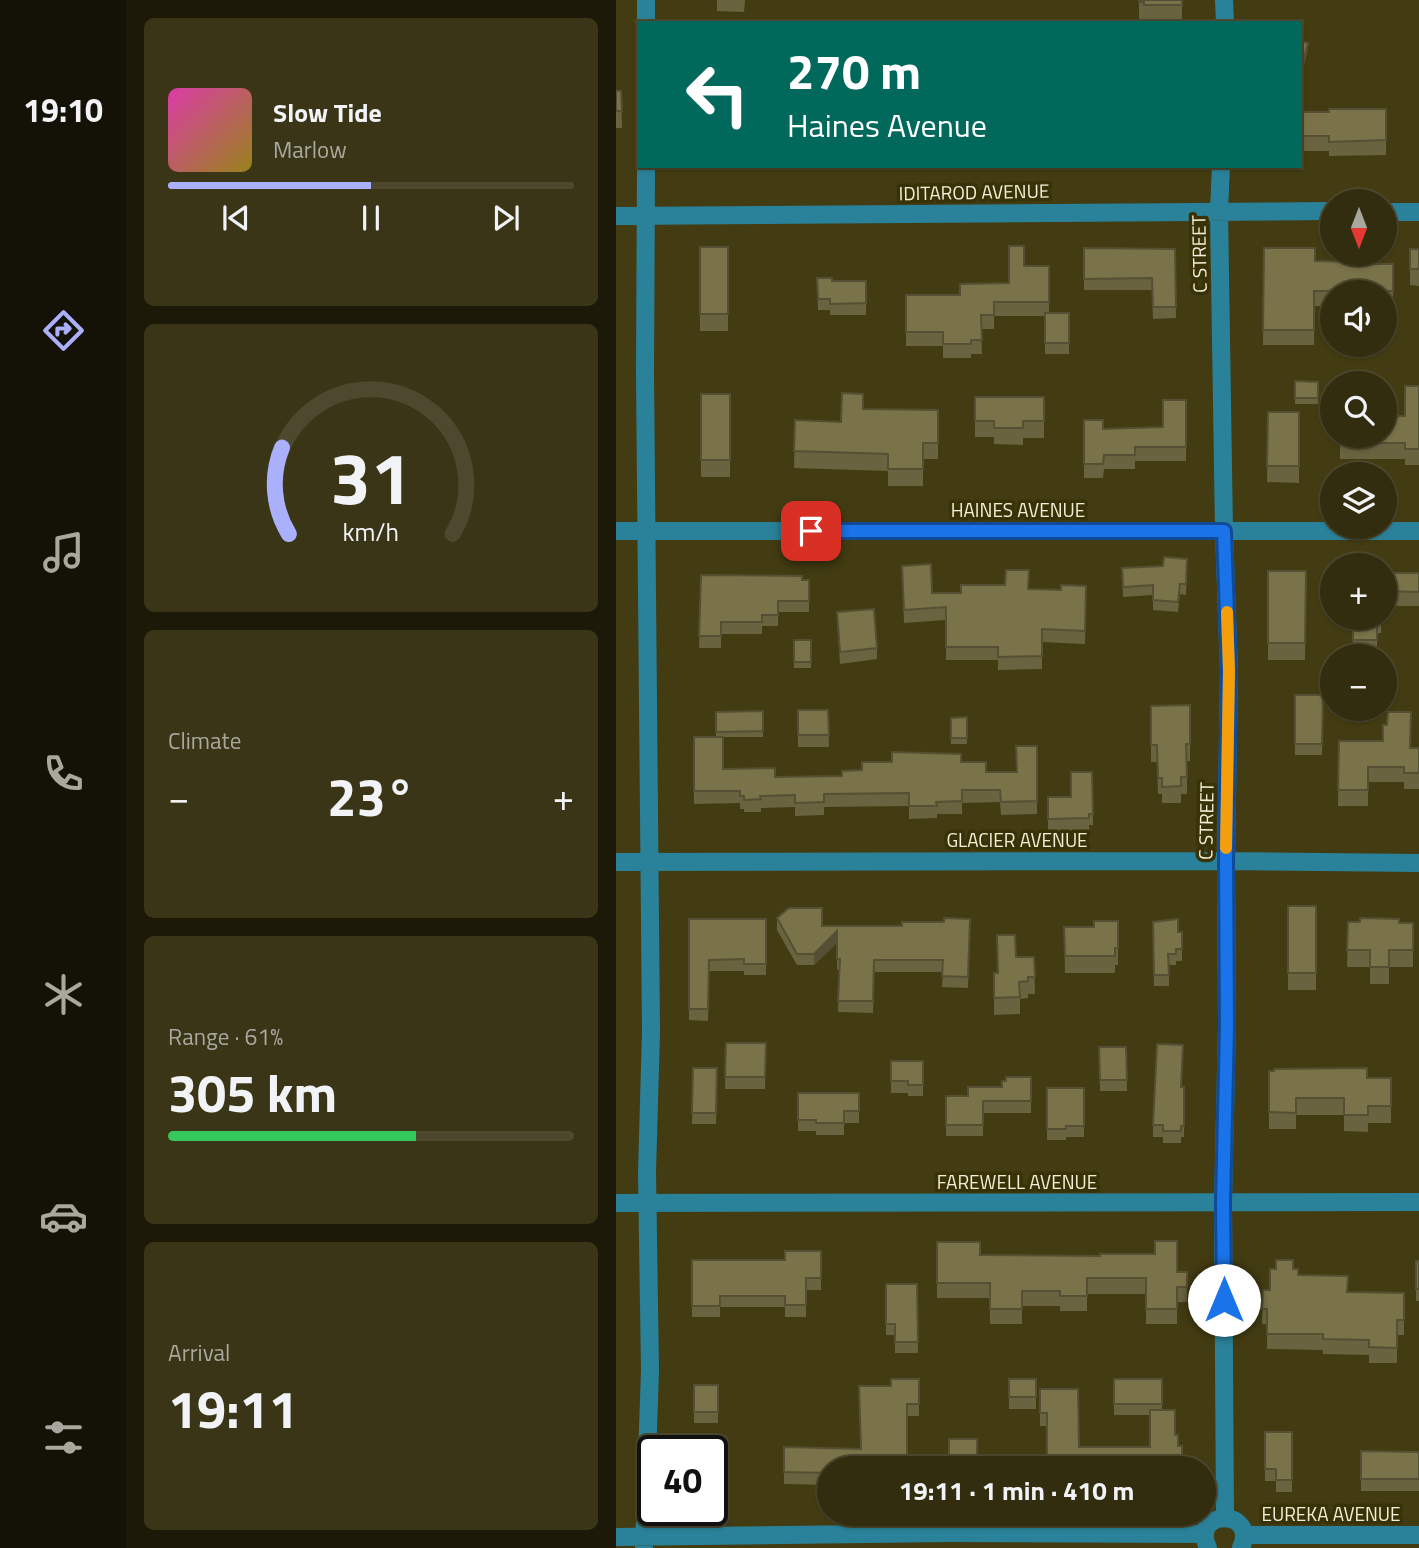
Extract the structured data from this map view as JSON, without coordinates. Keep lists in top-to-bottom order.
{
  "streets": {
    "street": [
      "IDITAROD AVENUE",
      "C STREET",
      "HAINES AVENUE",
      "GLACIER AVENUE",
      "FAREWELL AVENUE",
      "EUREKA AVENUE"
    ]
  },
  "crossings": [
    ["IDITAROD AVENUE", "C STREET"],
    ["C STREET", "HAINES AVENUE"],
    ["C STREET", "GLACIER AVENUE"],
    ["C STREET", "FAREWELL AVENUE"]
  ],
  "north": "bottom",
  "page": {
    "tabs": "19:10",
    "turn": ["270 m", "Haines Avenue"],
    "song": ["Slow Tide", "Marlow"],
    "map_buttons": ["+", "−"],
    "tile": [
      "Climate",
      ["Range · 61%", "305 km"],
      ["Arrival", "19:11"]
    ],
    "heat": ["−", "23°", "+"],
    "limit": "40",
    "trip": "19:11 · 1 min · 410 m",
    "gauge": ["31", "km/h"]
  }
}
